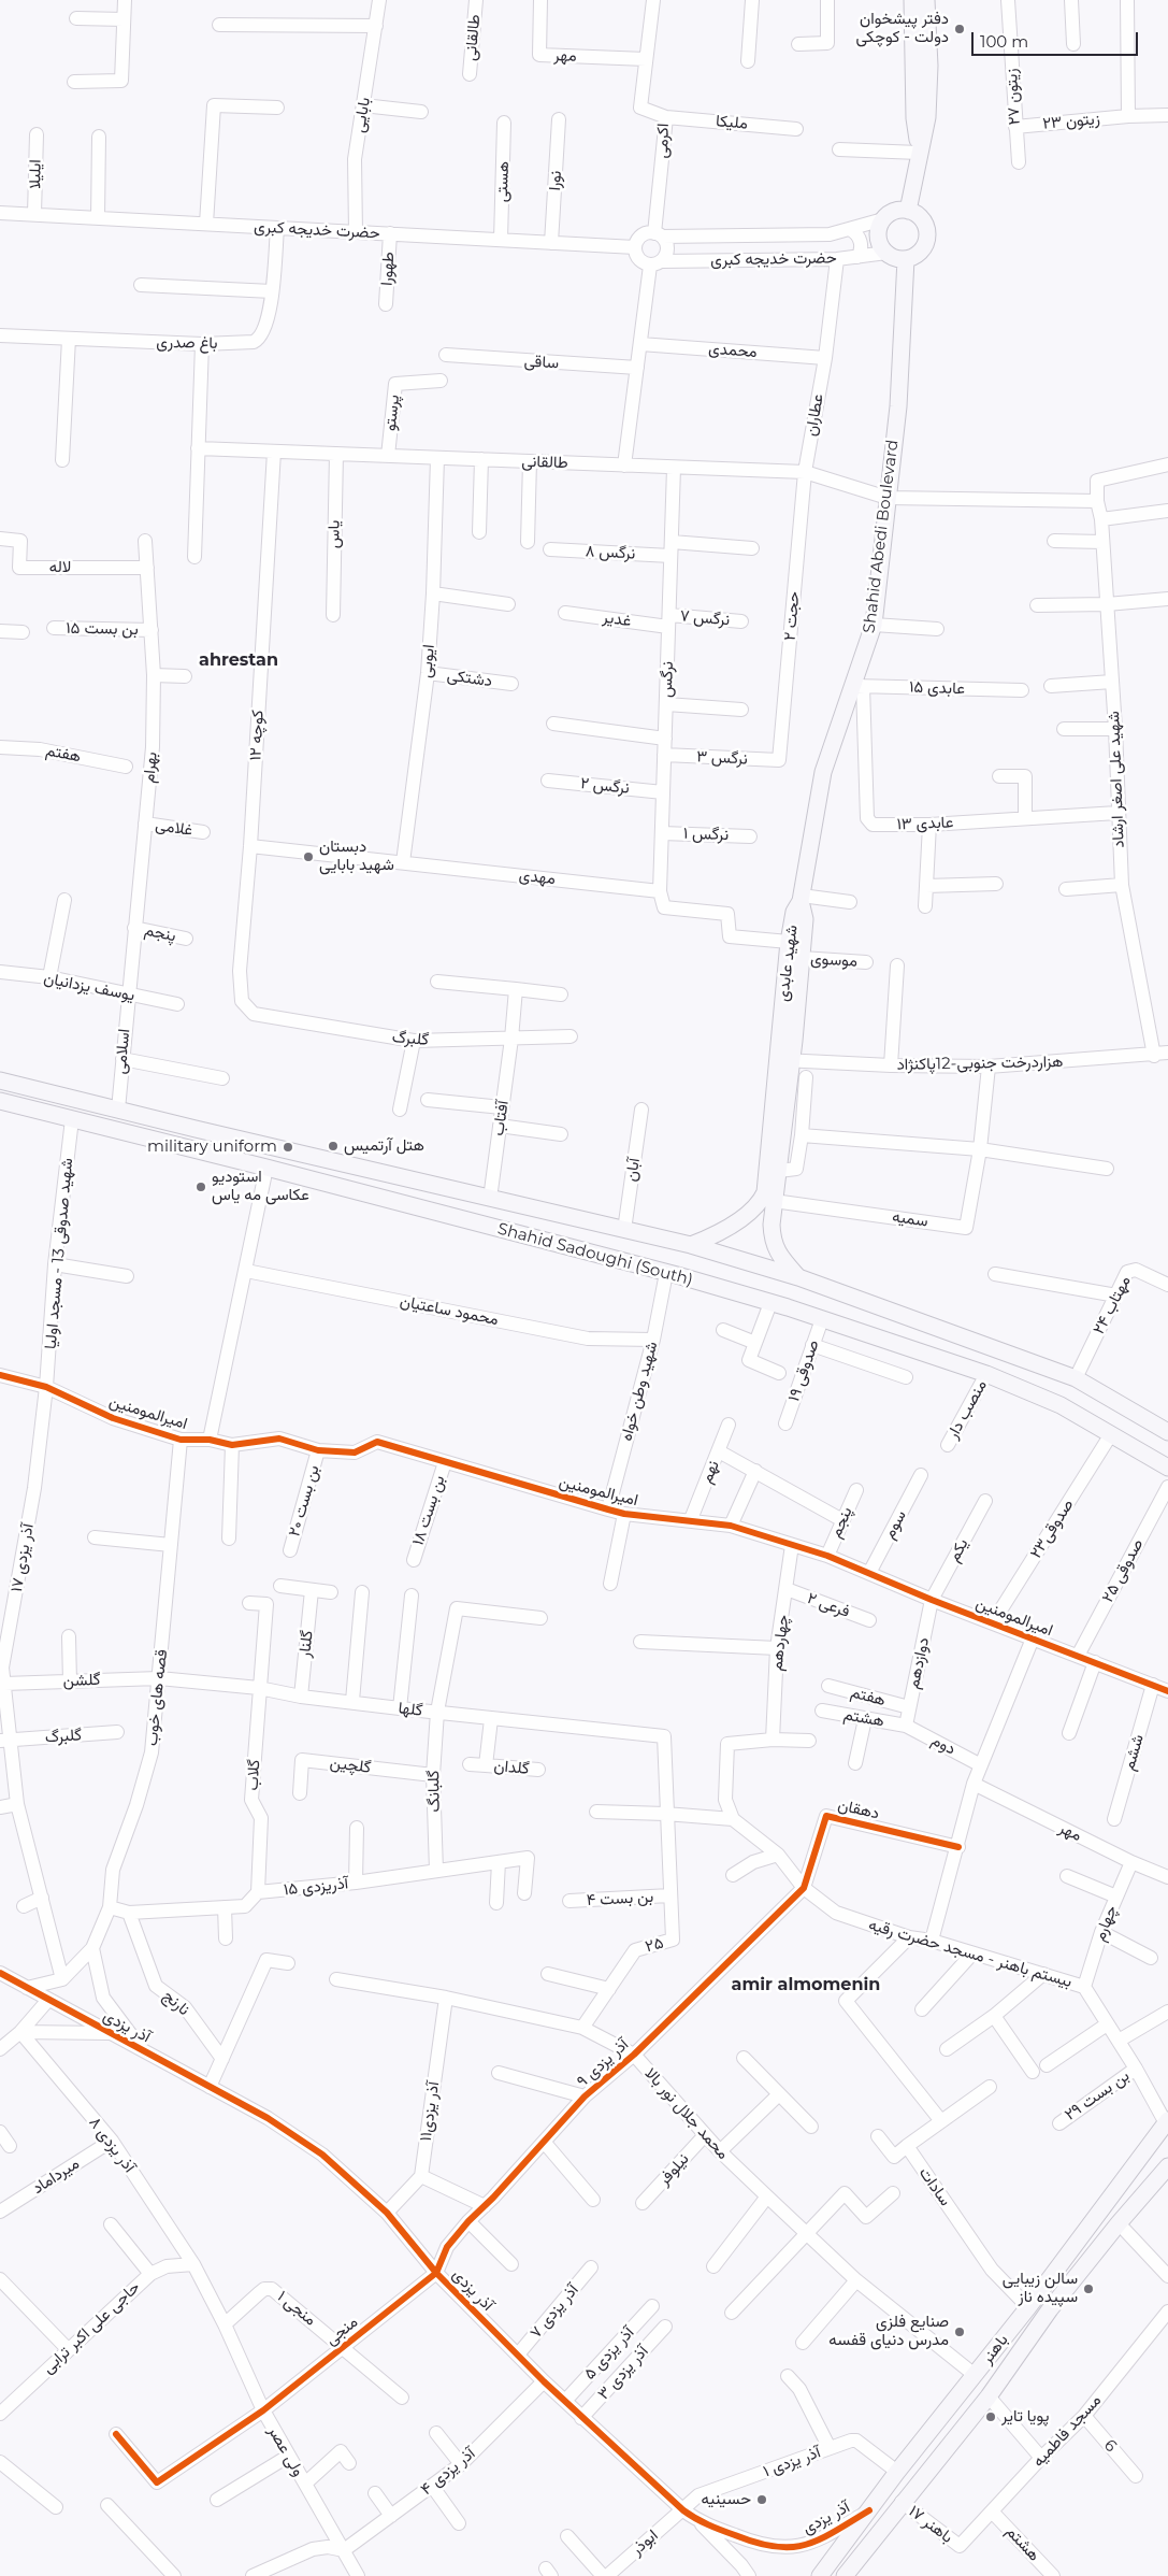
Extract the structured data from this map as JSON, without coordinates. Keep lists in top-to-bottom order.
{
  "streets": {
    "main road": [
      "Shahid Abedi Boulevard",
      "شهید عابدی",
      "Shahid Sadoughi (South)",
      "باهنر"
    ],
    "street": [
      "طالقانی",
      "مهر",
      "زیتون ۲۷",
      "بابایی",
      "زیتون ۲۳",
      "ملیکا",
      "اکرمی",
      "ایلیلا",
      "نورا",
      "هستی",
      "حضرت خدیجه کبری",
      "طهورا",
      "باغ صدری",
      "محمدی",
      "ساقی",
      "پرستو",
      "عطاران",
      "یاس",
      "نرگس ۸",
      "لاله",
      "حجت ۲",
      "نرگس ۷",
      "غدیر",
      "بن بست ۱۵",
      "ایوبی",
      "دشتکی",
      "نرگس",
      "عابدی ۱۵",
      "کوچه ۱۲",
      "هفتم",
      "نرگس ۳",
      "بهرام",
      "شهید علی اصغر ارشاد",
      "نرگس ۲",
      "عابدی ۱۳",
      "غلامی",
      "نرگس ۱",
      "مهدی",
      "پنجم",
      "موسوی",
      "یوسف یزدانیان",
      "گلبرگ",
      "اسلامی",
      "هزاردرخت جنوبی-12پاکنژاد",
      "آفتاب",
      "آبان",
      "سمیه",
      "شهید صدوقی 13 - مسجد اولیا",
      "مهتاب ۲۴",
      "محمود ساعتیان",
      "صدوقی ۱۹",
      "شهید وطن خواه",
      "منصب دار",
      "امیرالمومنین",
      "نهم",
      "بن بست ۲۰",
      "بن بست ۱۸",
      "سوم",
      "صدوقی۲۳",
      "یکم",
      "آذر یزدی ۱۷",
      "صدوقی ۲۵",
      "فرعی ۲",
      "چهاردهم",
      "گلنار",
      "دوازدهم",
      "گلشن",
      "قصه های خوب",
      "گلها",
      "هشتم",
      "دوم",
      "ششم",
      "گلچین",
      "گلدان",
      "گلاب",
      "گلبانگ",
      "دهقان",
      "۱۵ آذریزدی",
      "بن بست ۴",
      "چهارم",
      "۲۵",
      "بیستم باهنر - مسجد حضرت رقیه",
      "نارنج",
      "آذر یزدی",
      "آذر یزدی ۹",
      "بن بست ۲۹",
      "آذر یزدی۱۱",
      "محمد جلال نور بالا",
      "۸ آذر یزدی",
      "نیلوفر",
      "میرداماد",
      "سادات",
      "منجی ۱",
      "آذر یزدی ۷",
      "حاجی علی اکبر ترابی",
      "منجی",
      "آذر یزدی ۵",
      "آذر یزدی ۳",
      "مسجد فاطمیه",
      "6",
      "ولی عصر",
      "آذر یزدی ۱",
      "۴ آذر یزدی",
      "باهنر ۱۷",
      "ابوذر"
    ]
  },
  "crossings": [
    ["طالقانی", "پرستو"],
    ["طالقانی", "عطاران"],
    ["طالقانی", "یاس"],
    ["طالقانی", "Shahid Abedi Boulevard"],
    ["طالقانی", "حجت ۲"],
    ["طالقانی", "ایوبی"],
    ["طالقانی", "نرگس"],
    ["طالقانی", "کوچه ۱۲"],
    ["طالقانی", "شهید علی اصغر ارشاد"],
    ["مهر", "اکرمی"],
    ["مهر", "چهارم"],
    ["زیتون ۲۷", "زیتون ۲۳"],
    ["بابایی", "حضرت خدیجه کبری"],
    ["ملیکا", "اکرمی"],
    ["اکرمی", "حضرت خدیجه کبری"],
    ["ایلیلا", "حضرت خدیجه کبری"],
    ["نورا", "حضرت خدیجه کبری"],
    ["هستی", "حضرت خدیجه کبری"],
    ["حضرت خدیجه کبری", "طهورا"],
    ["حضرت خدیجه کبری", "باغ صدری"],
    ["حضرت خدیجه کبری", "عطاران"],
    ["حضرت خدیجه کبری", "Shahid Abedi Boulevard"],
    ["محمدی", "عطاران"],
    ["عطاران", "حجت ۲"],
    ["Shahid Abedi Boulevard", "عابدی ۱۵"],
    ["Shahid Abedi Boulevard", "عابدی ۱۳"],
    ["Shahid Abedi Boulevard", "شهید عابدی"],
    ["نرگس ۸", "نرگس"],
    ["لاله", "بهرام"],
    ["حجت ۲", "نرگس ۳"],
    ["نرگس ۷", "غدیر"],
    ["نرگس ۷", "نرگس"],
    ["غدیر", "نرگس"],
    ["بن بست ۱۵", "بهرام"],
    ["ایوبی", "دشتکی"],
    ["ایوبی", "مهدی"],
    ["نرگس", "نرگس ۳"],
    ["نرگس", "نرگس ۲"],
    ["نرگس", "نرگس ۱"],
    ["نرگس", "مهدی"],
    ["عابدی ۱۵", "عابدی ۱۳"],
    ["کوچه ۱۲", "مهدی"],
    ["کوچه ۱۲", "گلبرگ"],
    ["هفتم", "دوازدهم"],
    ["بهرام", "غلامی"],
    ["بهرام", "پنجم"],
    ["بهرام", "یوسف یزدانیان"],
    ["بهرام", "اسلامی"],
    ["شهید علی اصغر ارشاد", "عابدی ۱۳"],
    ["شهید علی اصغر ارشاد", "هزاردرخت جنوبی-12پاکنژاد"],
    ["پنجم", "امیرالمومنین"],
    ["موسوی", "شهید عابدی"],
    ["شهید عابدی", "هزاردرخت جنوبی-12پاکنژاد"],
    ["شهید عابدی", "سمیه"],
    ["شهید عابدی", "Shahid Sadoughi (South)"],
    ["یوسف یزدانیان", "اسلامی"],
    ["گلبرگ", "آفتاب"],
    ["گلبرگ", "آذر یزدی ۱۷"],
    ["اسلامی", "Shahid Sadoughi (South)"],
    ["آفتاب", "Shahid Sadoughi (South)"],
    ["آبان", "Shahid Sadoughi (South)"],
    ["شهید صدوقی 13 - مسجد اولیا", "Shahid Sadoughi (South)"],
    ["شهید صدوقی 13 - مسجد اولیا", "امیرالمومنین"],
    ["شهید صدوقی 13 - مسجد اولیا", "آذر یزدی ۱۷"],
    ["Shahid Sadoughi (South)", "مهتاب ۲۴"],
    ["Shahid Sadoughi (South)", "صدوقی ۱۹"],
    ["Shahid Sadoughi (South)", "شهید وطن خواه"],
    ["Shahid Sadoughi (South)", "منصب دار"],
    ["Shahid Sadoughi (South)", "صدوقی۲۳"],
    ["محمود ساعتیان", "شهید وطن خواه"],
    ["شهید وطن خواه", "امیرالمومنین"],
    ["امیرالمومنین", "نهم"],
    ["امیرالمومنین", "بن بست ۲۰"],
    ["امیرالمومنین", "بن بست ۱۸"],
    ["امیرالمومنین", "سوم"],
    ["امیرالمومنین", "صدوقی۲۳"],
    ["امیرالمومنین", "یکم"],
    ["امیرالمومنین", "آذر یزدی ۱۷"],
    ["امیرالمومنین", "صدوقی ۲۵"],
    ["امیرالمومنین", "چهاردهم"],
    ["امیرالمومنین", "دوازدهم"],
    ["امیرالمومنین", "قصه های خوب"],
    ["امیرالمومنین", "ششم"],
    ["یکم", "دوازدهم"],
    ["آذر یزدی ۱۷", "گلشن"],
    ["آذر یزدی ۱۷", "قصه های خوب"],
    ["فرعی ۲", "چهاردهم"],
    ["گلنار", "گلها"],
    ["دوازدهم", "هشتم"],
    ["دوازدهم", "دوم"],
    ["گلشن", "قصه های خوب"],
    ["گلشن", "گلها"],
    ["قصه های خوب", "گلها"],
    ["قصه های خوب", "۱۵ آذریزدی"],
    ["گلها", "گلدان"],
    ["گلها", "گلاب"],
    ["گلها", "گلبانگ"],
    ["گلها", "۲۵"],
    ["هشتم", "دوم"],
    ["هشتم", "مسجد فاطمیه"],
    ["گلچین", "گلبانگ"],
    ["گلاب", "۱۵ آذریزدی"],
    ["گلبانگ", "۱۵ آذریزدی"],
    ["دهقان", "بیستم باهنر - مسجد حضرت رقیه"],
    ["دهقان", "آذر یزدی ۹"],
    ["۱۵ آذریزدی", "نارنج"],
    ["بن بست ۴", "۲۵"],
    ["چهارم", "بیستم باهنر - مسجد حضرت رقیه"],
    ["۲۵", "محمد جلال نور بالا"],
    ["بیستم باهنر - مسجد حضرت رقیه", "آذر یزدی ۹"],
    ["بیستم باهنر - مسجد حضرت رقیه", "بن بست ۲۹"],
    ["بیستم باهنر - مسجد حضرت رقیه", "باهنر"],
    ["آذر یزدی", "آذر یزدی ۹"],
    ["آذر یزدی", "آذر یزدی ۷"],
    ["آذر یزدی", "منجی"],
    ["آذر یزدی", "باهنر"],
    ["آذر یزدی", "آذر یزدی ۵"],
    ["آذر یزدی", "آذر یزدی ۳"],
    ["آذر یزدی", "آذر یزدی ۱"],
    ["آذر یزدی", "۴ آذر یزدی"],
    ["آذر یزدی", "ابوذر"],
    ["آذر یزدی ۹", "محمد جلال نور بالا"],
    ["آذر یزدی ۹", "منجی"],
    ["آذر یزدی۱۱", "محمد جلال نور بالا"],
    ["محمد جلال نور بالا", "نیلوفر"],
    ["محمد جلال نور بالا", "باهنر"],
    ["۸ آذر یزدی", "میرداماد"],
    ["۸ آذر یزدی", "حاجی علی اکبر ترابی"],
    ["۸ آذر یزدی", "ولی عصر"],
    ["سادات", "باهنر"],
    ["منجی ۱", "منجی"],
    ["منجی ۱", "ولی عصر"],
    ["حاجی علی اکبر ترابی", "ولی عصر"],
    ["منجی", "ولی عصر"],
    ["باهنر", "آذر یزدی ۱"],
    ["باهنر", "باهنر ۱۷"],
    ["مسجد فاطمیه", "6"],
    ["مسجد فاطمیه", "باهنر ۱۷"],
    ["ولی عصر", "۴ آذر یزدی"],
    ["آذر یزدی ۱", "ابوذر"]
  ],
  "districts": ["ahrestan", "amir almomenin"],
  "places": [
    "دفتر پیشخوان دولت - کوچکی",
    "دبستان شهید بابایی",
    "هتل آرتمیس",
    "military uniform",
    "استودیو عکاسی مه یاس",
    "سالن زیبایی سپیده ناز",
    "صنایع فلزی مدرس دنیای قفسه",
    "پویا تایر",
    "حسینیه"
  ],
  "scale_bar": "100 m"
}
